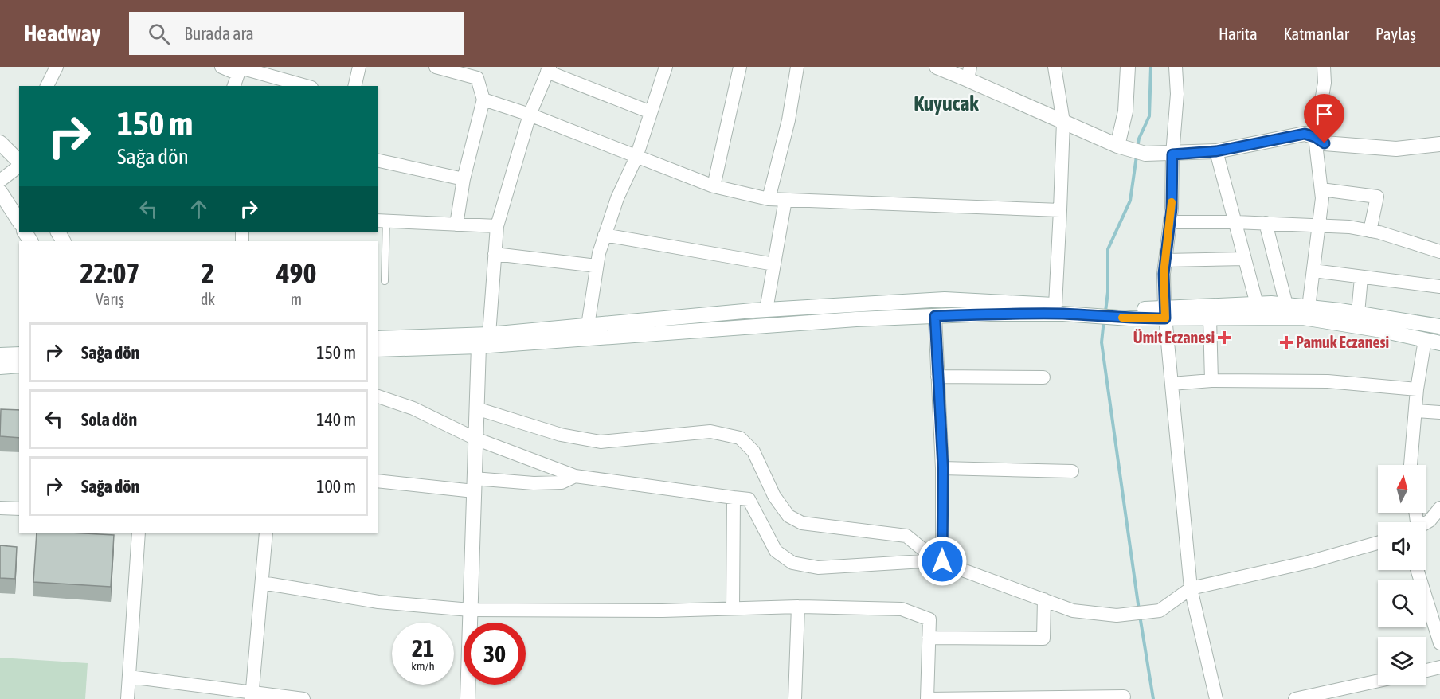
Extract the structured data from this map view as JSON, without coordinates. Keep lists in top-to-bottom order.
{
  "districts": ["Kuyucak"],
  "places": {
    "health": ["Ümit Eczanesi", "Pamuk Eczanesi"]
  },
  "north": "top",
  "page": {
    "header": "Headway",
    "search": "Burada ara",
    "nav": ["Harita", "Katmanlar", "Paylaş"],
    "turn": ["150 m", "Sağa dön"],
    "eta": [
      "22:07",
      "Varış",
      "2",
      "dk",
      "490",
      "m"
    ],
    "list": [
      {
        "name": "Sağa dön",
        "value": "150 m"
      },
      {
        "name": "Sola dön",
        "value": "140 m"
      },
      {
        "name": "Sağa dön",
        "value": "100 m"
      }
    ],
    "speed": "21 km/h",
    "limit": "30"
  }
}
